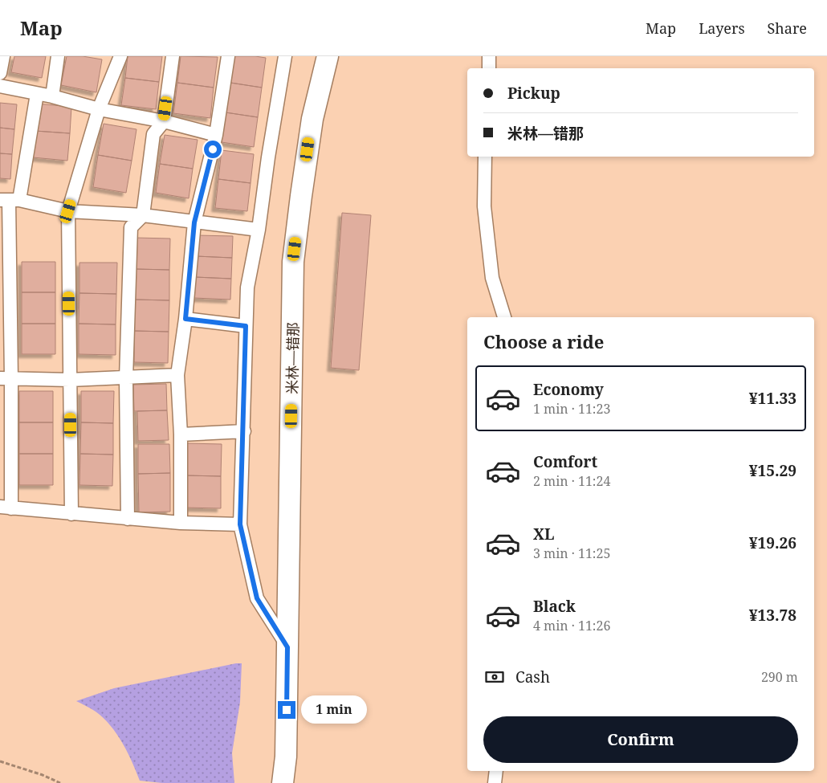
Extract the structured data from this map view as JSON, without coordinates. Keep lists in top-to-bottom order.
{
  "streets": {
    "highway": ["米林—错那"]
  },
  "page": {
    "header": "Map",
    "nav": ["Map", "Layers", "Share"],
    "banner": ["Pickup", "米林—错那"],
    "heading": "Choose a ride",
    "list": [
      {
        "name": "Economy",
        "note": "1 min · 11:23",
        "value": "¥11.33"
      },
      {
        "name": "Comfort",
        "note": "2 min · 11:24",
        "value": "¥15.29"
      },
      {
        "name": "XL",
        "note": "3 min · 11:25",
        "value": "¥19.26"
      },
      {
        "name": "Black",
        "note": "4 min · 11:26",
        "value": "¥13.78"
      }
    ],
    "pay": ["Cash", "290 m"],
    "bubble": "1 min",
    "buttons": "Confirm"
  }
}
